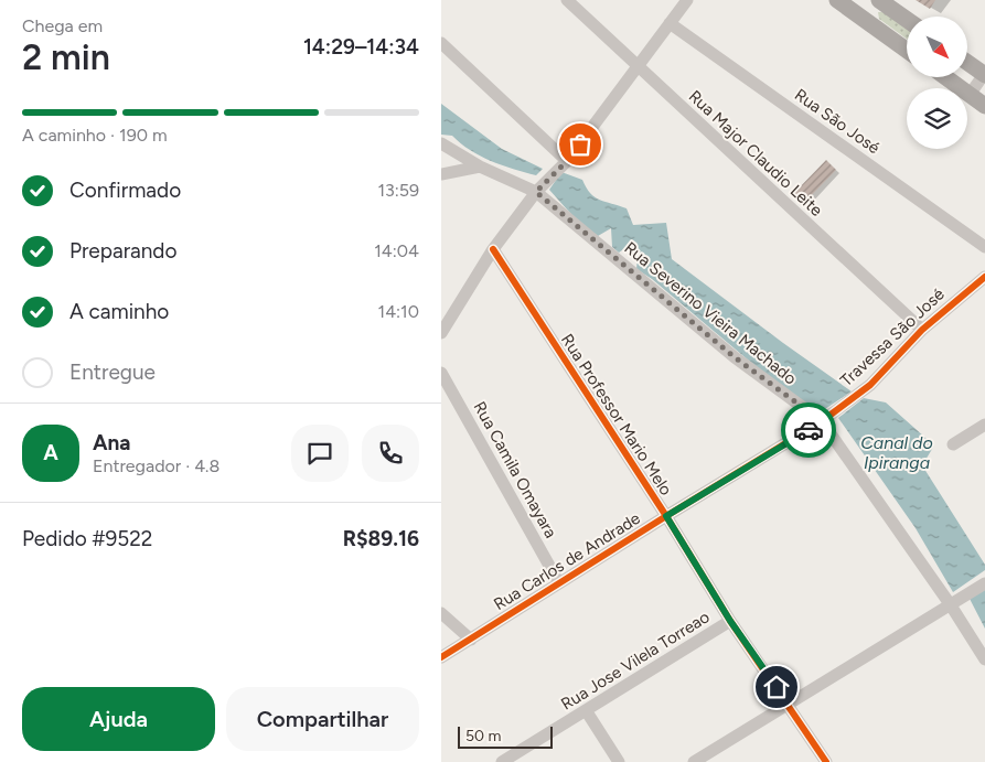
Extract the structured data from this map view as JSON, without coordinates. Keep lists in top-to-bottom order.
{
  "streets": {
    "street": [
      "Rua São José",
      "Rua Major Claudio Leite",
      "Rua Severino Vieira Machado",
      "Travessa São José",
      "Rua Professor Mario Melo",
      "Rua Camila Omayara",
      "Rua Carlos de Andrade",
      "Rua Jose Vilela Torreao"
    ]
  },
  "crossings": [
    ["Rua Major Claudio Leite", "Travessa São José"],
    ["Rua Severino Vieira Machado", "Travessa São José"],
    ["Rua Severino Vieira Machado", "Rua Carlos de Andrade"],
    ["Travessa São José", "Rua Carlos de Andrade"],
    ["Rua Professor Mario Melo", "Rua Carlos de Andrade"],
    ["Rua Professor Mario Melo", "Rua Jose Vilela Torreao"],
    ["Rua Camila Omayara", "Rua Carlos de Andrade"]
  ],
  "water": ["Canal do Ipiranga"],
  "scale_bar": "50 m",
  "north": "bottom right",
  "page": {
    "heading": ["2 min", "Chega em", "14:29–14:34"],
    "panel": [
      "Ana",
      "Entregador · 4.8",
      "Pedido #9522",
      "R$89.16"
    ],
    "bar": "A caminho · 190 m",
    "list": [
      ["Confirmado", "13:59"],
      ["Preparando", "14:04"],
      ["A caminho", "14:10"],
      "Entregue"
    ],
    "round": "A",
    "buttons": ["Ajuda", "Compartilhar"],
    "scale": "50 m"
  }
}
